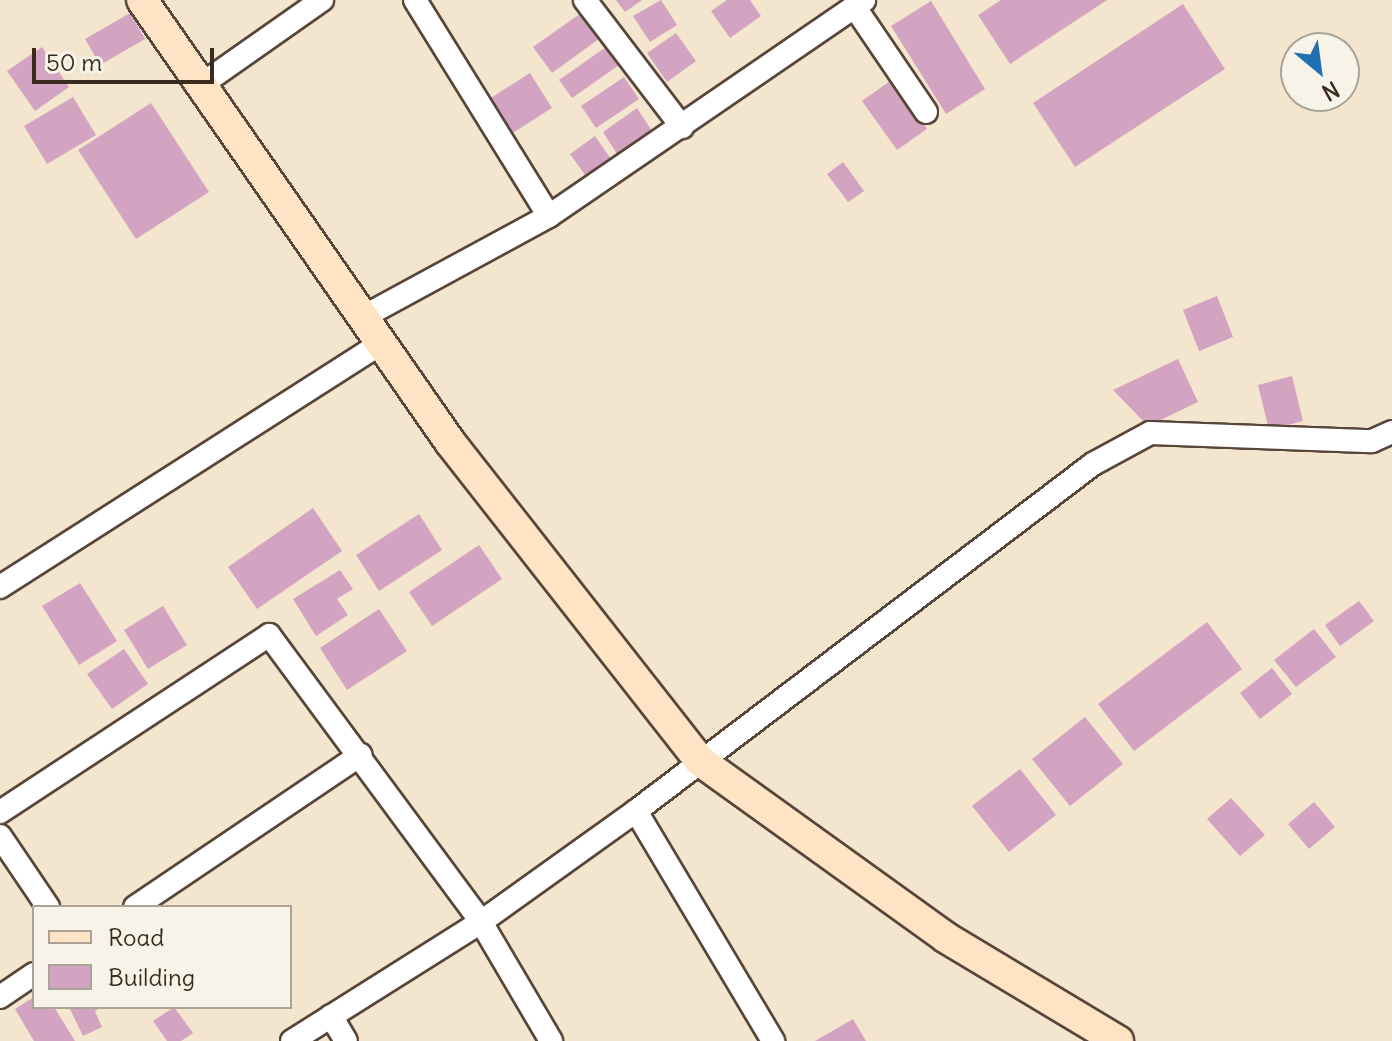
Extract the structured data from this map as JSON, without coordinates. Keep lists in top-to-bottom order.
{
  "legend": ["Road", "Building"],
  "scale_bar": "50 m",
  "north": "bottom right"
}
